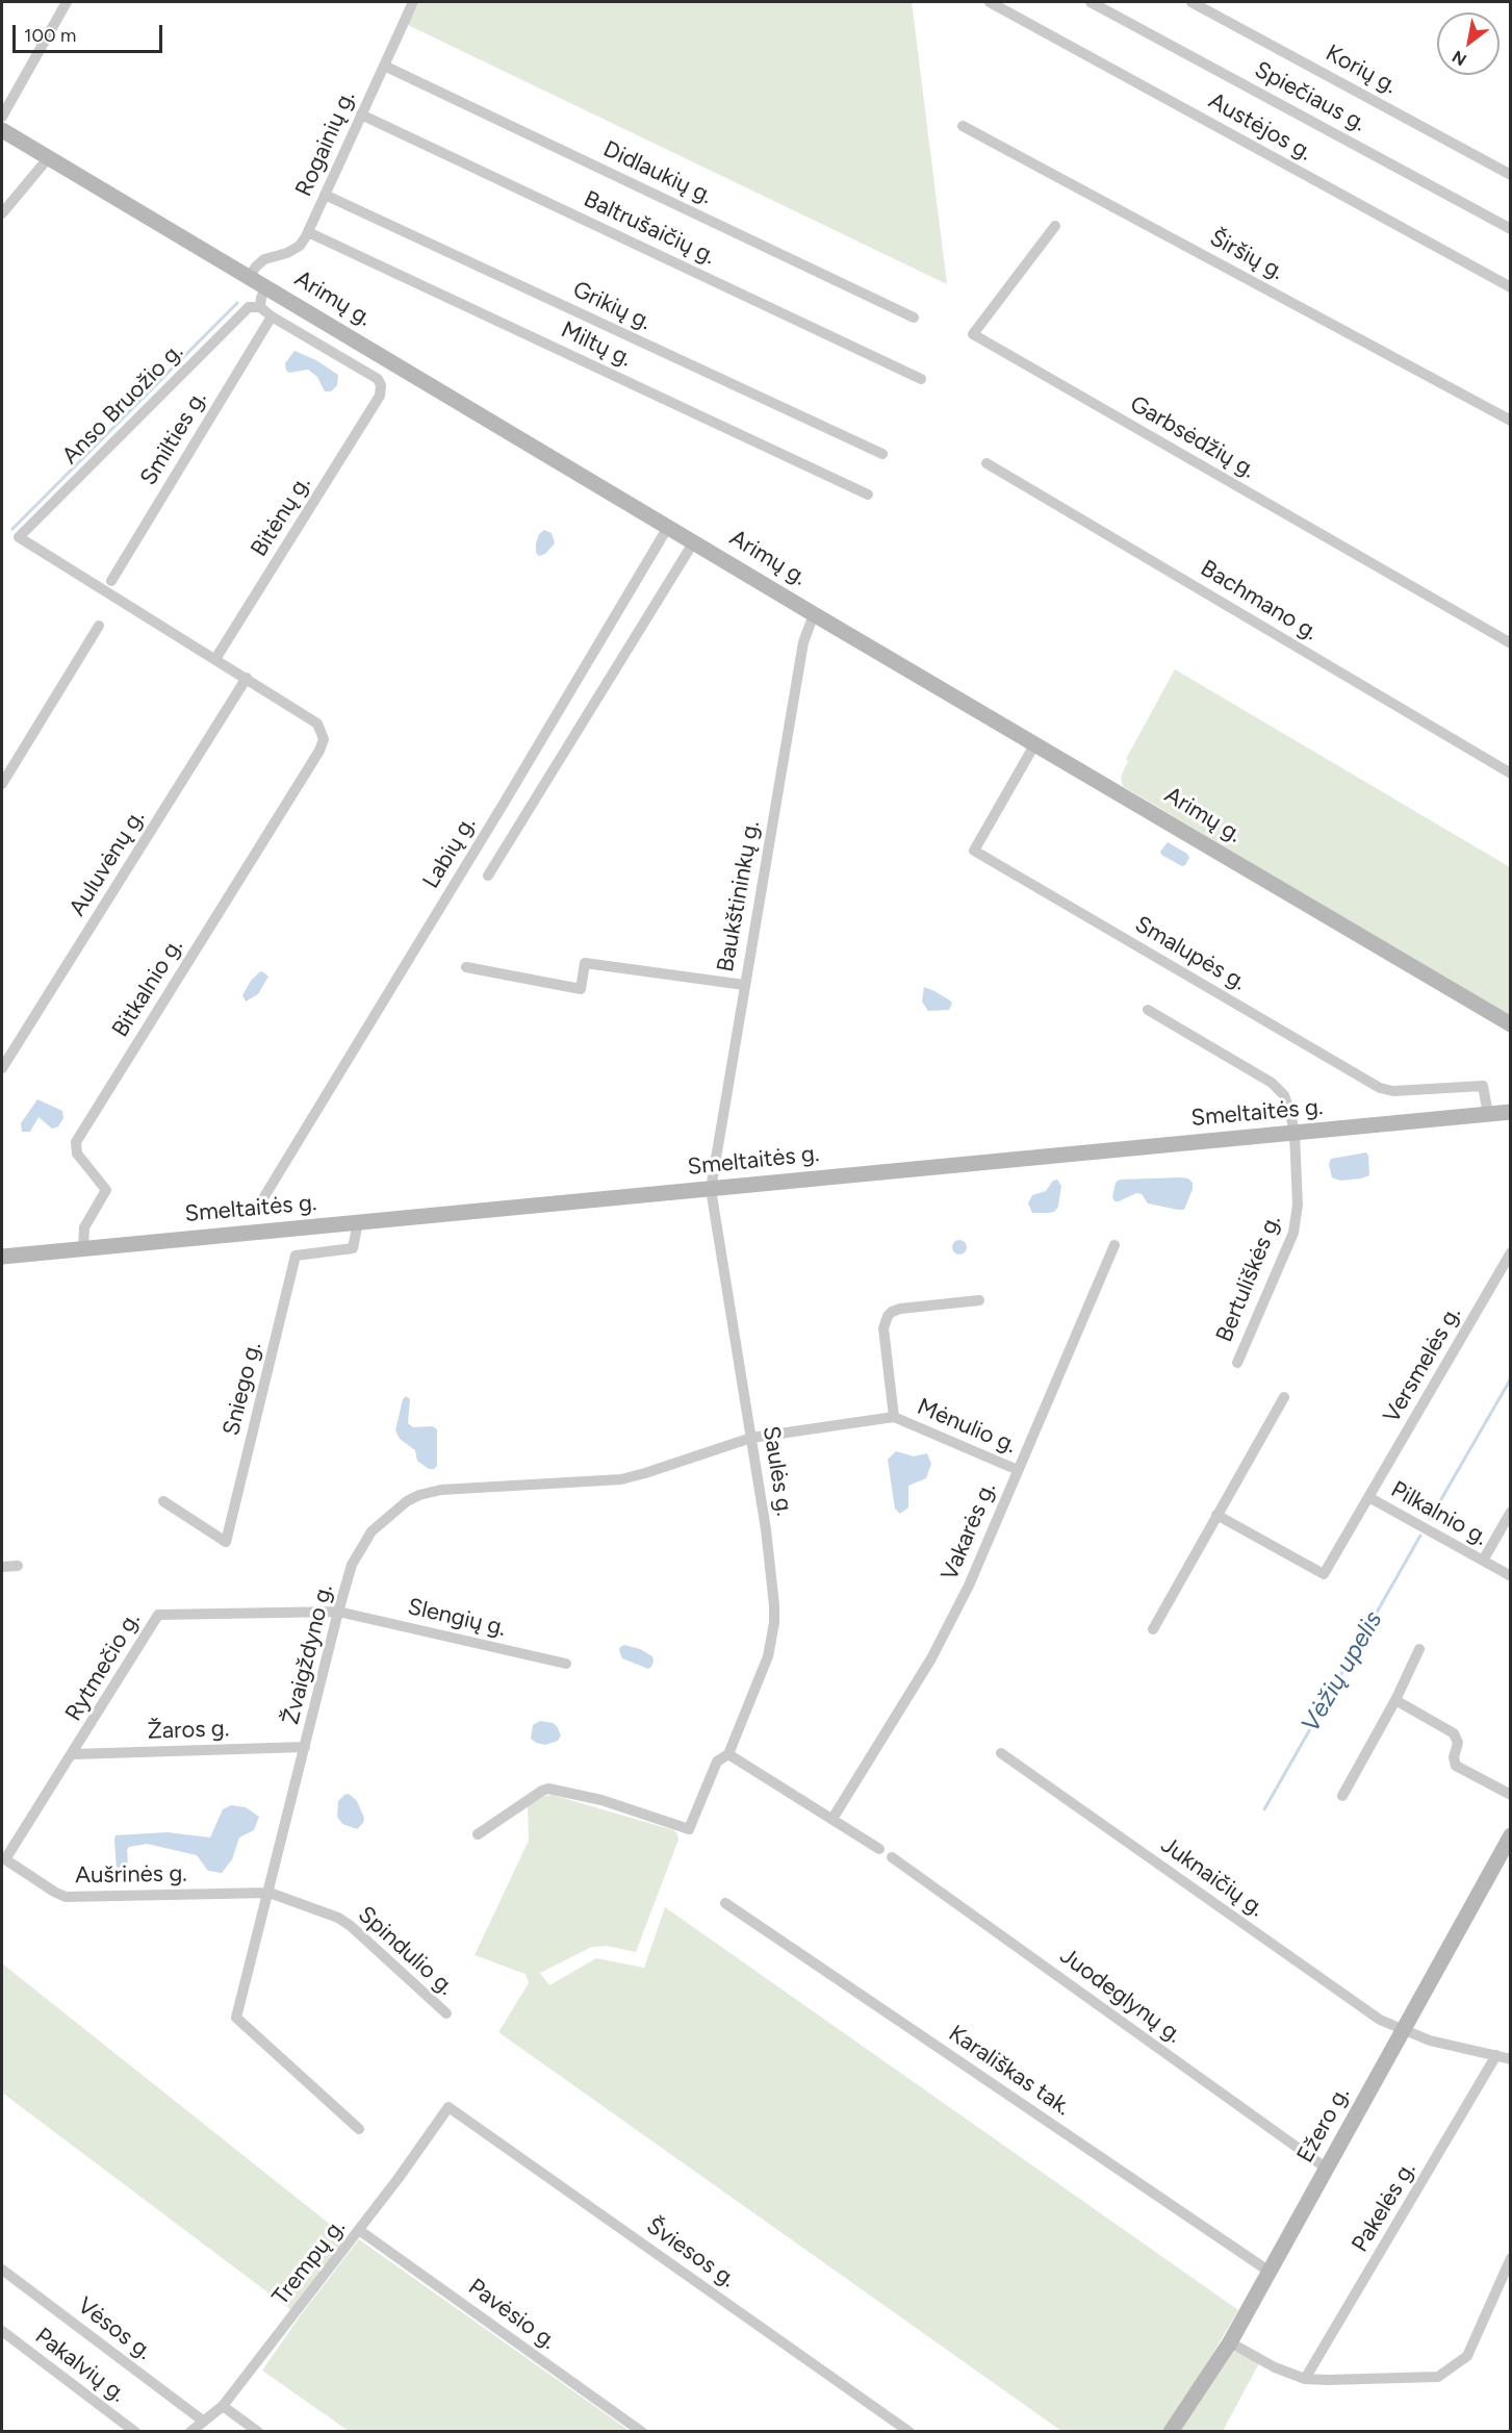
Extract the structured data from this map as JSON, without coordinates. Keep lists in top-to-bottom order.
{
  "streets": {
    "main road": ["Arimų g.", "Smeltaitės g.", "Ežero g."],
    "street": [
      "Korių g.",
      "Spiečiaus g.",
      "Austėjos g.",
      "Rogainių g.",
      "Didlaukių g.",
      "Baltrušaičių g.",
      "Širšių g.",
      "Grikių g.",
      "Miltų g.",
      "Anso Bruožio g.",
      "Garbsėdžių g.",
      "Smilties g.",
      "Bitėnų g.",
      "Bachmano g.",
      "Labių g.",
      "Auluvėnų g.",
      "Baukštininkų g.",
      "Smalupės g.",
      "Bitkalnio g.",
      "Bertuliškės g.",
      "Versmelės g.",
      "Sniego g.",
      "Mėnulio g.",
      "Saulės g.",
      "Pilkalnio g.",
      "Vakarės g.",
      "Slengių g.",
      "Žvaigždyno g.",
      "Rytmečio g.",
      "Žaros g.",
      "Aušrinės g.",
      "Juknaičių g.",
      "Spindulio g.",
      "Juodeglynų g.",
      "Karališkas tak.",
      "Pakelės g.",
      "Šviesos g.",
      "Trempų g.",
      "Pavėsio g.",
      "Vėsos g.",
      "Pakalvių g."
    ]
  },
  "crossings": [
    ["Rogainių g.", "Didlaukių g."],
    ["Rogainių g.", "Baltrušaičių g."],
    ["Rogainių g.", "Arimų g."],
    ["Rogainių g.", "Grikių g."],
    ["Rogainių g.", "Miltų g."],
    ["Arimų g.", "Labių g."],
    ["Arimų g.", "Baukštininkų g."],
    ["Arimų g.", "Smalupės g."],
    ["Anso Bruožio g.", "Bitėnų g."],
    ["Smilties g.", "Bitėnų g."],
    ["Auluvėnų g.", "Bitkalnio g."],
    ["Baukštininkų g.", "Smeltaitės g."],
    ["Baukštininkų g.", "Saulės g."],
    ["Smalupės g.", "Smeltaitės g."],
    ["Bitkalnio g.", "Smeltaitės g."],
    ["Smeltaitės g.", "Bertuliškės g."],
    ["Smeltaitės g.", "Sniego g."],
    ["Smeltaitės g.", "Saulės g."],
    ["Versmelės g.", "Pilkalnio g."],
    ["Mėnulio g.", "Saulės g."],
    ["Mėnulio g.", "Vakarės g."],
    ["Mėnulio g.", "Žvaigždyno g."],
    ["Saulės g.", "Žvaigždyno g."],
    ["Slengių g.", "Žvaigždyno g."],
    ["Slengių g.", "Rytmečio g."],
    ["Žvaigždyno g.", "Rytmečio g."],
    ["Žvaigždyno g.", "Žaros g."],
    ["Žvaigždyno g.", "Aušrinės g."],
    ["Žvaigždyno g.", "Spindulio g."],
    ["Rytmečio g.", "Žaros g."],
    ["Rytmečio g.", "Aušrinės g."],
    ["Aušrinės g.", "Spindulio g."],
    ["Juknaičių g.", "Ežero g."],
    ["Juknaičių g.", "Pakelės g."],
    ["Juodeglynų g.", "Ežero g."],
    ["Karališkas tak.", "Ežero g."],
    ["Šviesos g.", "Trempų g."],
    ["Trempų g.", "Pavėsio g."],
    ["Trempų g.", "Vėsos g."]
  ],
  "water": ["Vėžių upelis"],
  "scale_bar": "100 m",
  "north": "bottom left"
}
